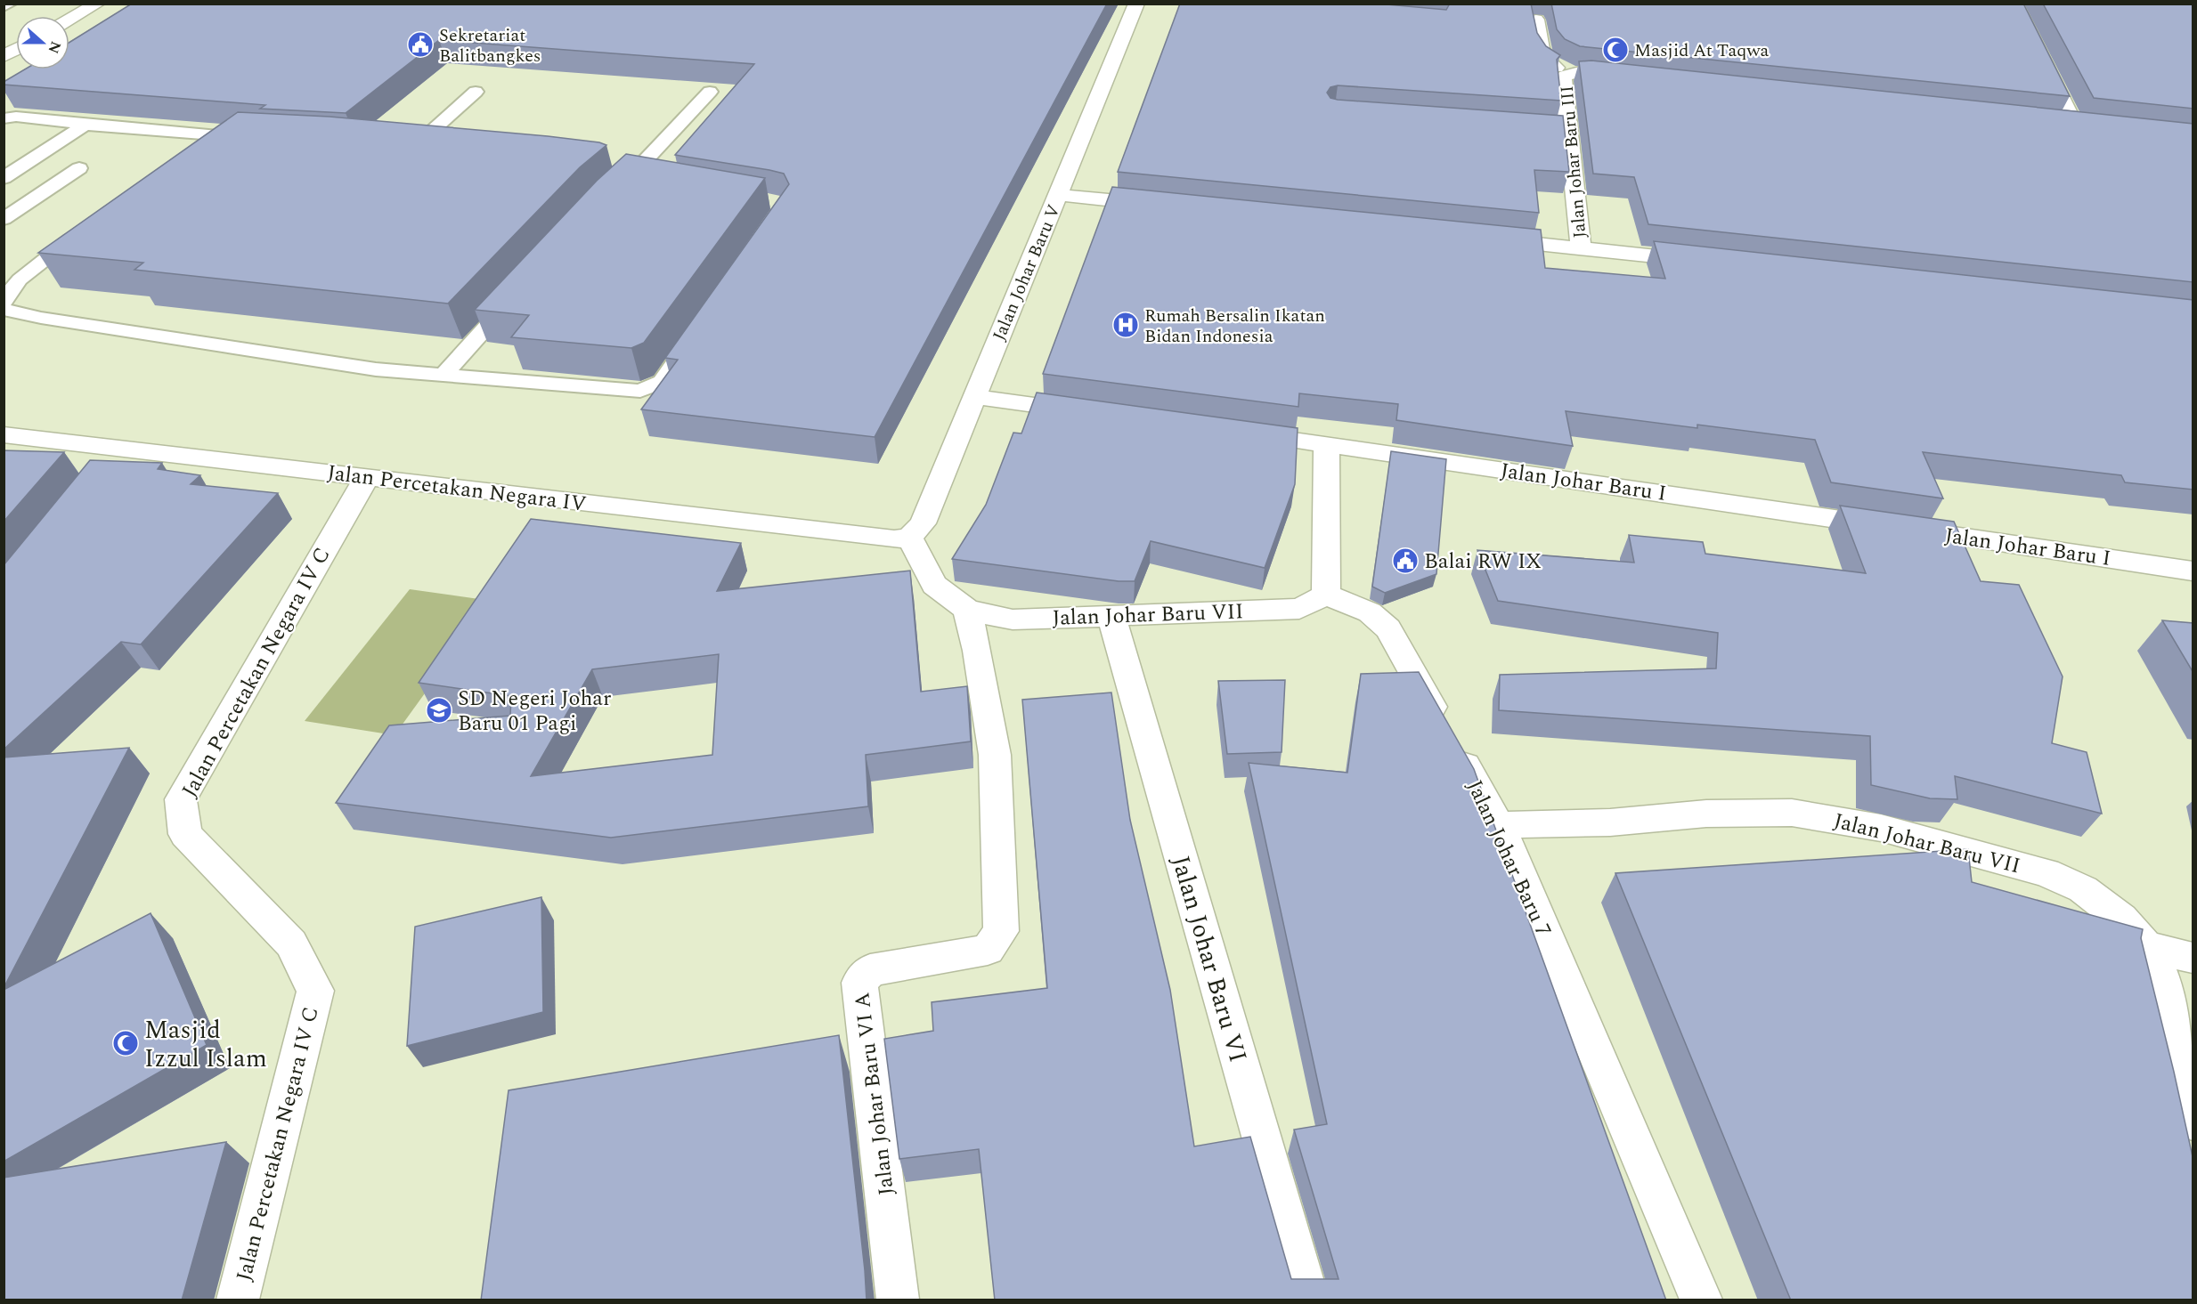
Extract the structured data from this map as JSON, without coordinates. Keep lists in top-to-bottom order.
{
  "streets": {
    "street": [
      "Jalan Johar Baru III",
      "Jalan Johar Baru V",
      "Jalan Johar Baru I",
      "Jalan Percetakan Negara IV",
      "Jalan Johar Baru VII",
      "Jalan Percetakan Negara IV C",
      "Jalan Johar Baru 7",
      "Jalan Johar Baru VI",
      "Jalan Johar Baru VI A"
    ]
  },
  "crossings": [
    ["Jalan Johar Baru V", "Jalan Percetakan Negara IV"],
    ["Jalan Percetakan Negara IV", "Jalan Percetakan Negara IV C"],
    ["Jalan Johar Baru VII", "Jalan Johar Baru 7"],
    ["Jalan Johar Baru VII", "Jalan Johar Baru VI"],
    ["Jalan Johar Baru VII", "Jalan Johar Baru VI A"]
  ],
  "places": {
    "public building": ["Sekretariat Balitbangkes", "Balai RW IX"],
    "mosque": ["Masjid At Taqwa", "Masjid Izzul Islam"],
    "hospital": ["Rumah Bersalin Ikatan Bidan Indonesia"],
    "school or university": ["SD Negeri Johar Baru 01 Pagi"]
  },
  "north": "right"
}
